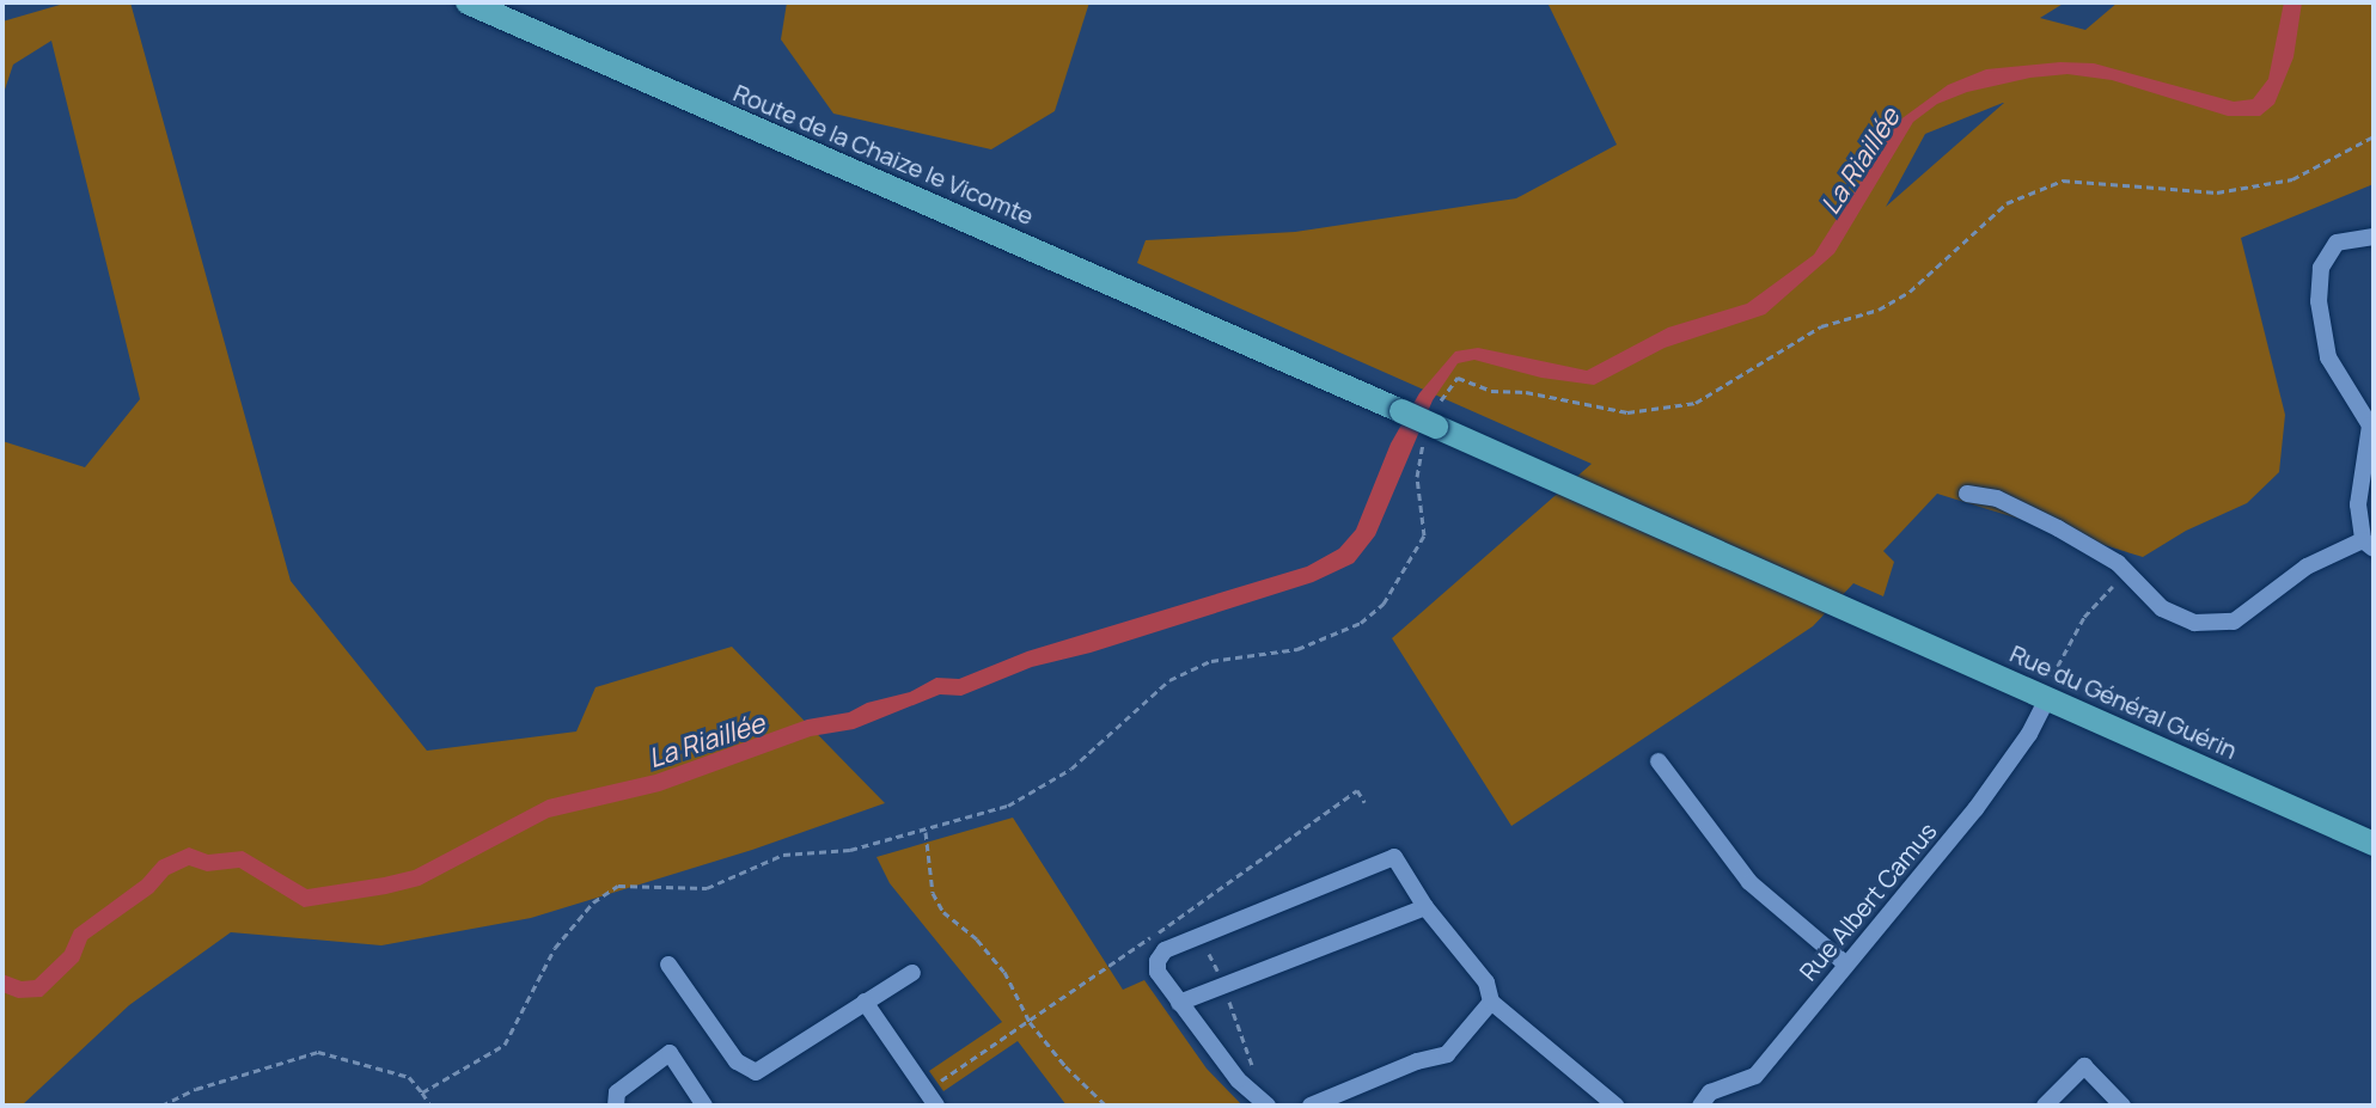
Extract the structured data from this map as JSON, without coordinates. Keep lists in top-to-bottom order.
{
  "streets": {
    "main road": ["Route de la Chaize le Vicomte", "Rue du Général Guérin"],
    "street": ["Rue Albert Camus"]
  },
  "crossings": [
    ["Route de la Chaize le Vicomte", "Rue du Général Guérin"],
    ["Rue du Général Guérin", "Rue Albert Camus"]
  ],
  "water": ["La Riaillée"]
}
